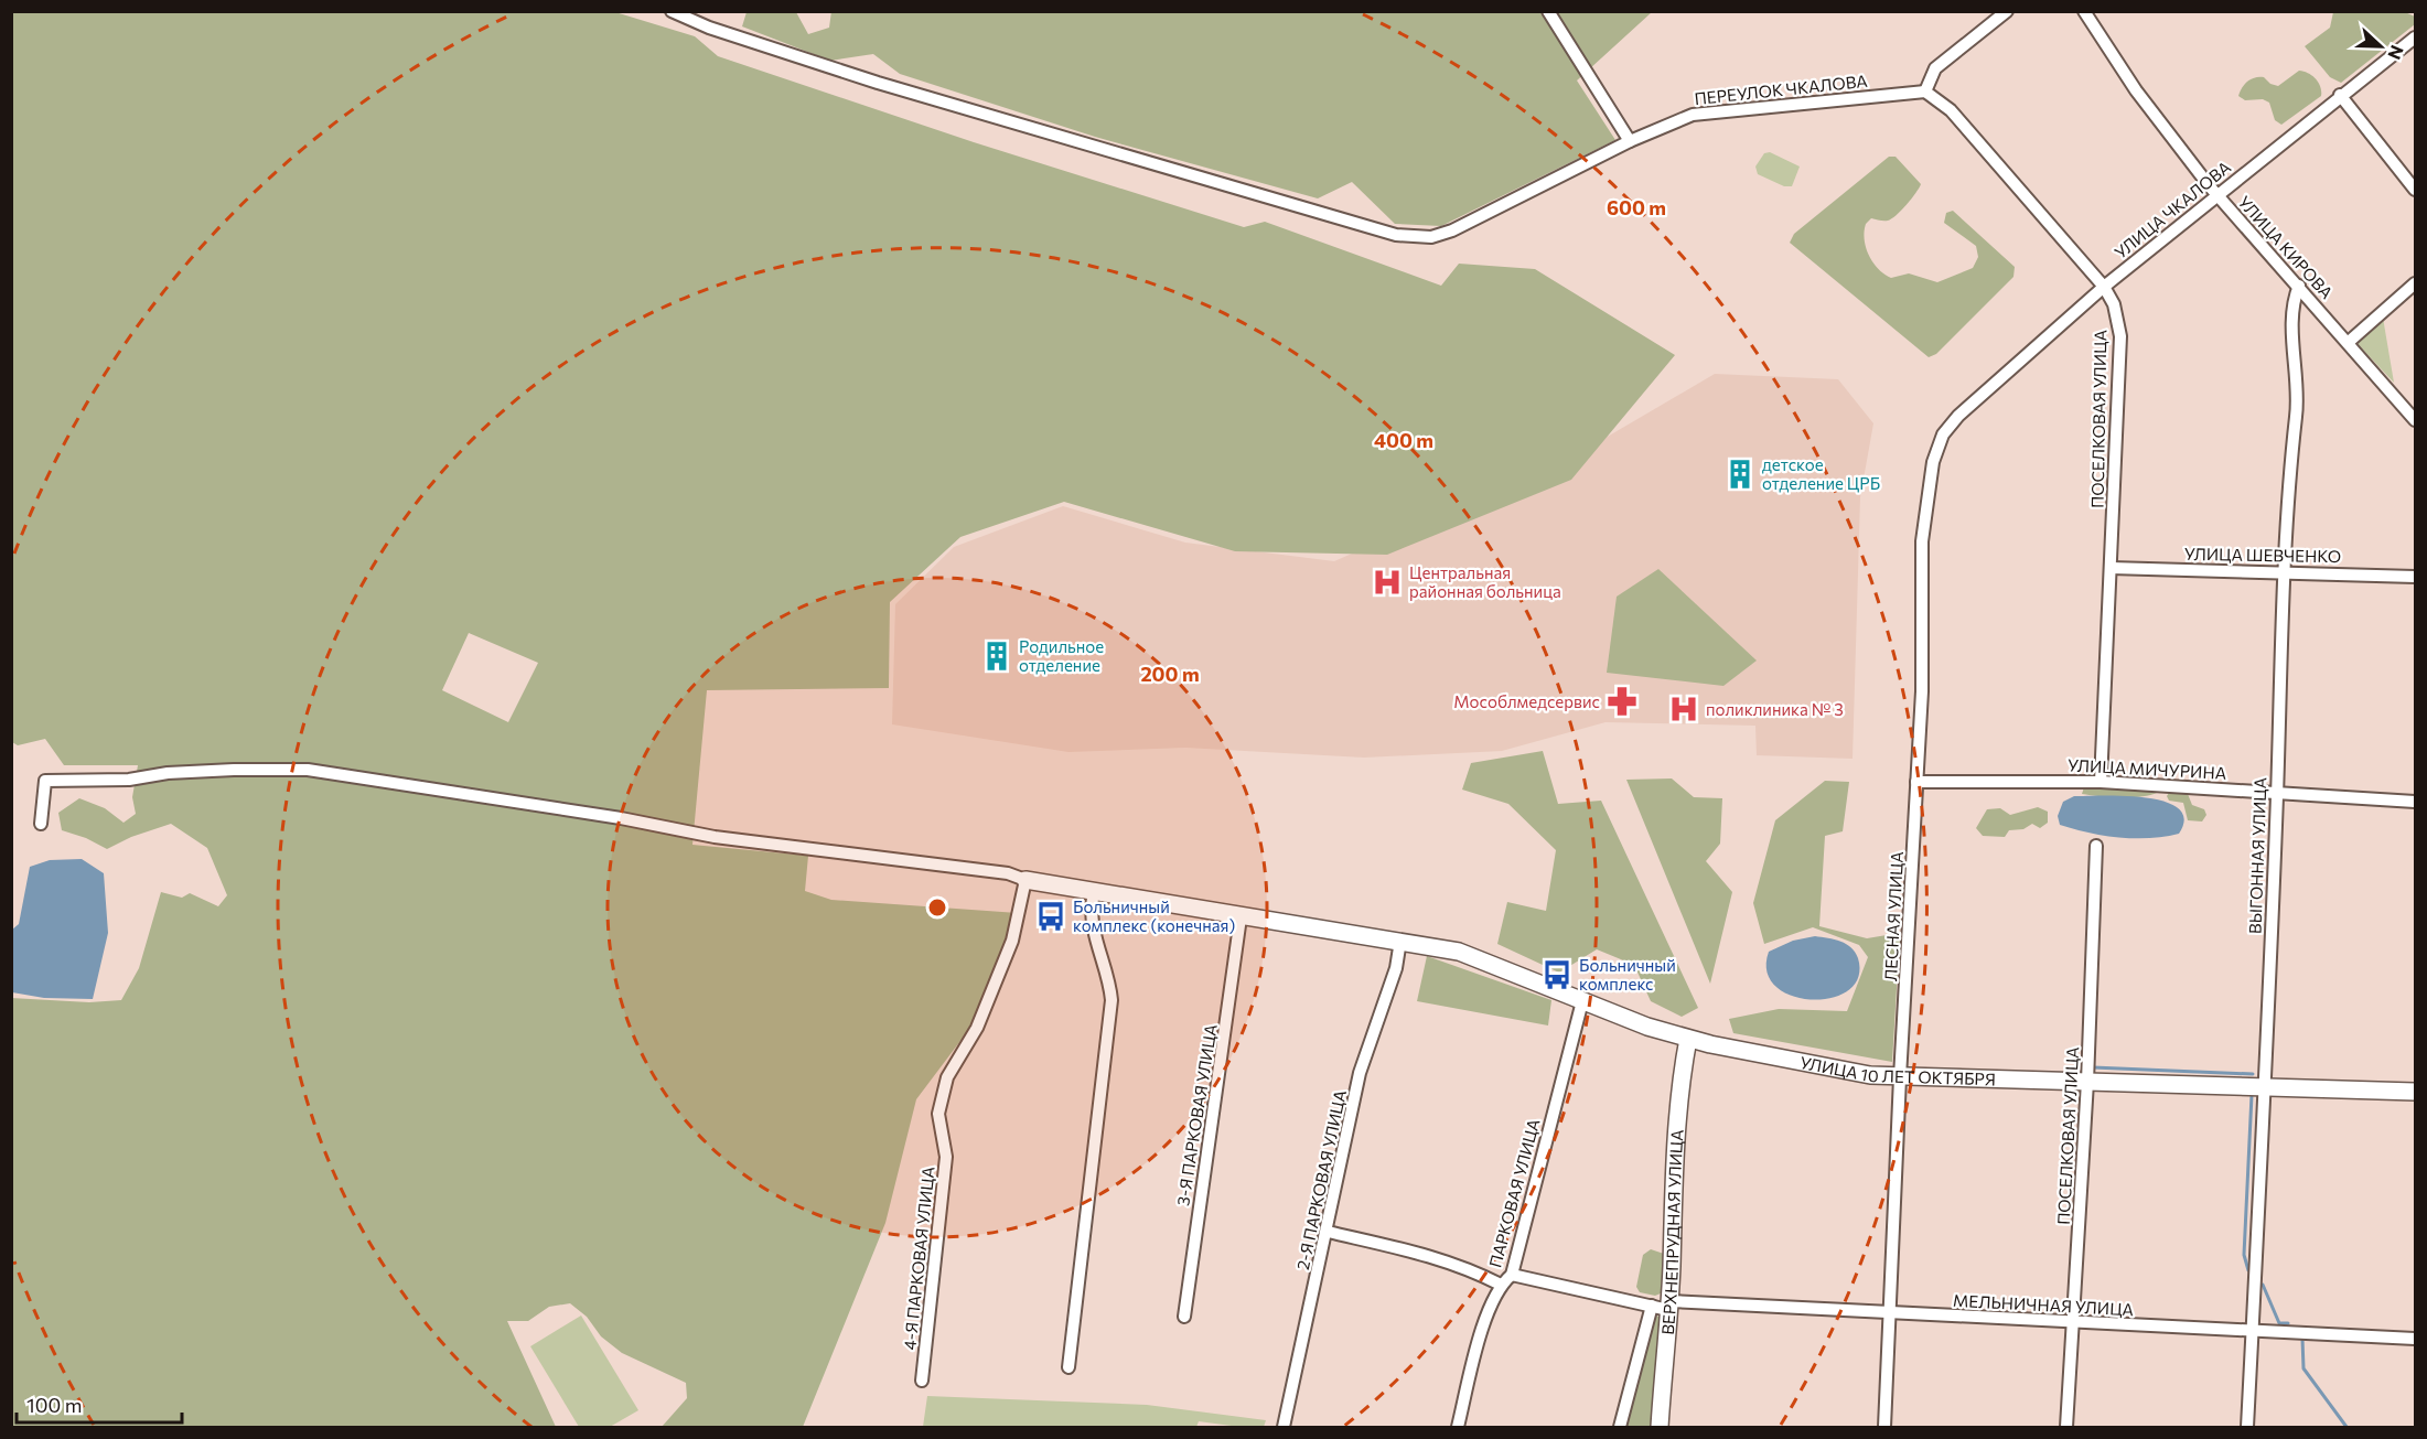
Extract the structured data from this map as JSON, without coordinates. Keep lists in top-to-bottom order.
{
  "streets": {
    "street": [
      "ПЕРЕУЛОК ЧКАЛОВА",
      "УЛИЦА ЧКАЛОВА",
      "УЛИЦА КИРОВА",
      "ПОСЕЛКОВАЯ УЛИЦА",
      "УЛИЦА ШЕВЧЕНКО",
      "УЛИЦА МИЧУРИНА",
      "ВЫГОННАЯ УЛИЦА",
      "ЛЕСНАЯ УЛИЦА",
      "УЛИЦА 10 ЛЕТ ОКТЯБРЯ",
      "3-Я ПАРКОВАЯ УЛИЦА",
      "2-Я ПАРКОВАЯ УЛИЦА",
      "ПАРКОВАЯ УЛИЦА",
      "ВЕРХНЕПРУДНАЯ УЛИЦА",
      "4-Я ПАРКОВАЯ УЛИЦА",
      "МЕЛЬНИЧНАЯ УЛИЦА"
    ]
  },
  "crossings": [
    ["ПЕРЕУЛОК ЧКАЛОВА", "ПОСЕЛКОВАЯ УЛИЦА"],
    ["УЛИЦА ЧКАЛОВА", "УЛИЦА КИРОВА"],
    ["УЛИЦА ЧКАЛОВА", "ПОСЕЛКОВАЯ УЛИЦА"],
    ["УЛИЦА ЧКАЛОВА", "ЛЕСНАЯ УЛИЦА"],
    ["УЛИЦА КИРОВА", "ВЫГОННАЯ УЛИЦА"],
    ["ПОСЕЛКОВАЯ УЛИЦА", "УЛИЦА ШЕВЧЕНКО"],
    ["ПОСЕЛКОВАЯ УЛИЦА", "УЛИЦА МИЧУРИНА"],
    ["ПОСЕЛКОВАЯ УЛИЦА", "УЛИЦА 10 ЛЕТ ОКТЯБРЯ"],
    ["ПОСЕЛКОВАЯ УЛИЦА", "МЕЛЬНИЧНАЯ УЛИЦА"],
    ["УЛИЦА ШЕВЧЕНКО", "ВЫГОННАЯ УЛИЦА"],
    ["УЛИЦА МИЧУРИНА", "ВЫГОННАЯ УЛИЦА"],
    ["УЛИЦА МИЧУРИНА", "ЛЕСНАЯ УЛИЦА"],
    ["ВЫГОННАЯ УЛИЦА", "УЛИЦА 10 ЛЕТ ОКТЯБРЯ"],
    ["ВЫГОННАЯ УЛИЦА", "МЕЛЬНИЧНАЯ УЛИЦА"],
    ["ЛЕСНАЯ УЛИЦА", "УЛИЦА 10 ЛЕТ ОКТЯБРЯ"],
    ["ЛЕСНАЯ УЛИЦА", "МЕЛЬНИЧНАЯ УЛИЦА"],
    ["УЛИЦА 10 ЛЕТ ОКТЯБРЯ", "3-Я ПАРКОВАЯ УЛИЦА"],
    ["УЛИЦА 10 ЛЕТ ОКТЯБРЯ", "2-Я ПАРКОВАЯ УЛИЦА"],
    ["УЛИЦА 10 ЛЕТ ОКТЯБРЯ", "ПАРКОВАЯ УЛИЦА"],
    ["УЛИЦА 10 ЛЕТ ОКТЯБРЯ", "ВЕРХНЕПРУДНАЯ УЛИЦА"],
    ["УЛИЦА 10 ЛЕТ ОКТЯБРЯ", "4-Я ПАРКОВАЯ УЛИЦА"],
    ["ПАРКОВАЯ УЛИЦА", "МЕЛЬНИЧНАЯ УЛИЦА"],
    ["ВЕРХНЕПРУДНАЯ УЛИЦА", "МЕЛЬНИЧНАЯ УЛИЦА"]
  ],
  "places": {
    "building": ["детское отделение ЦРБ", "Родильное отделение"],
    "hospital": ["Центральная районная больница", "поликлиника № 3"],
    "pharmacy": ["Мособлмедсервис"],
    "bus stop": ["Больничный комплекс (конечная)", "Больничный комплекс"]
  },
  "scale_bar": "100 m",
  "north": "right",
  "rings": ["600 m", "400 m", "200 m"]
}
